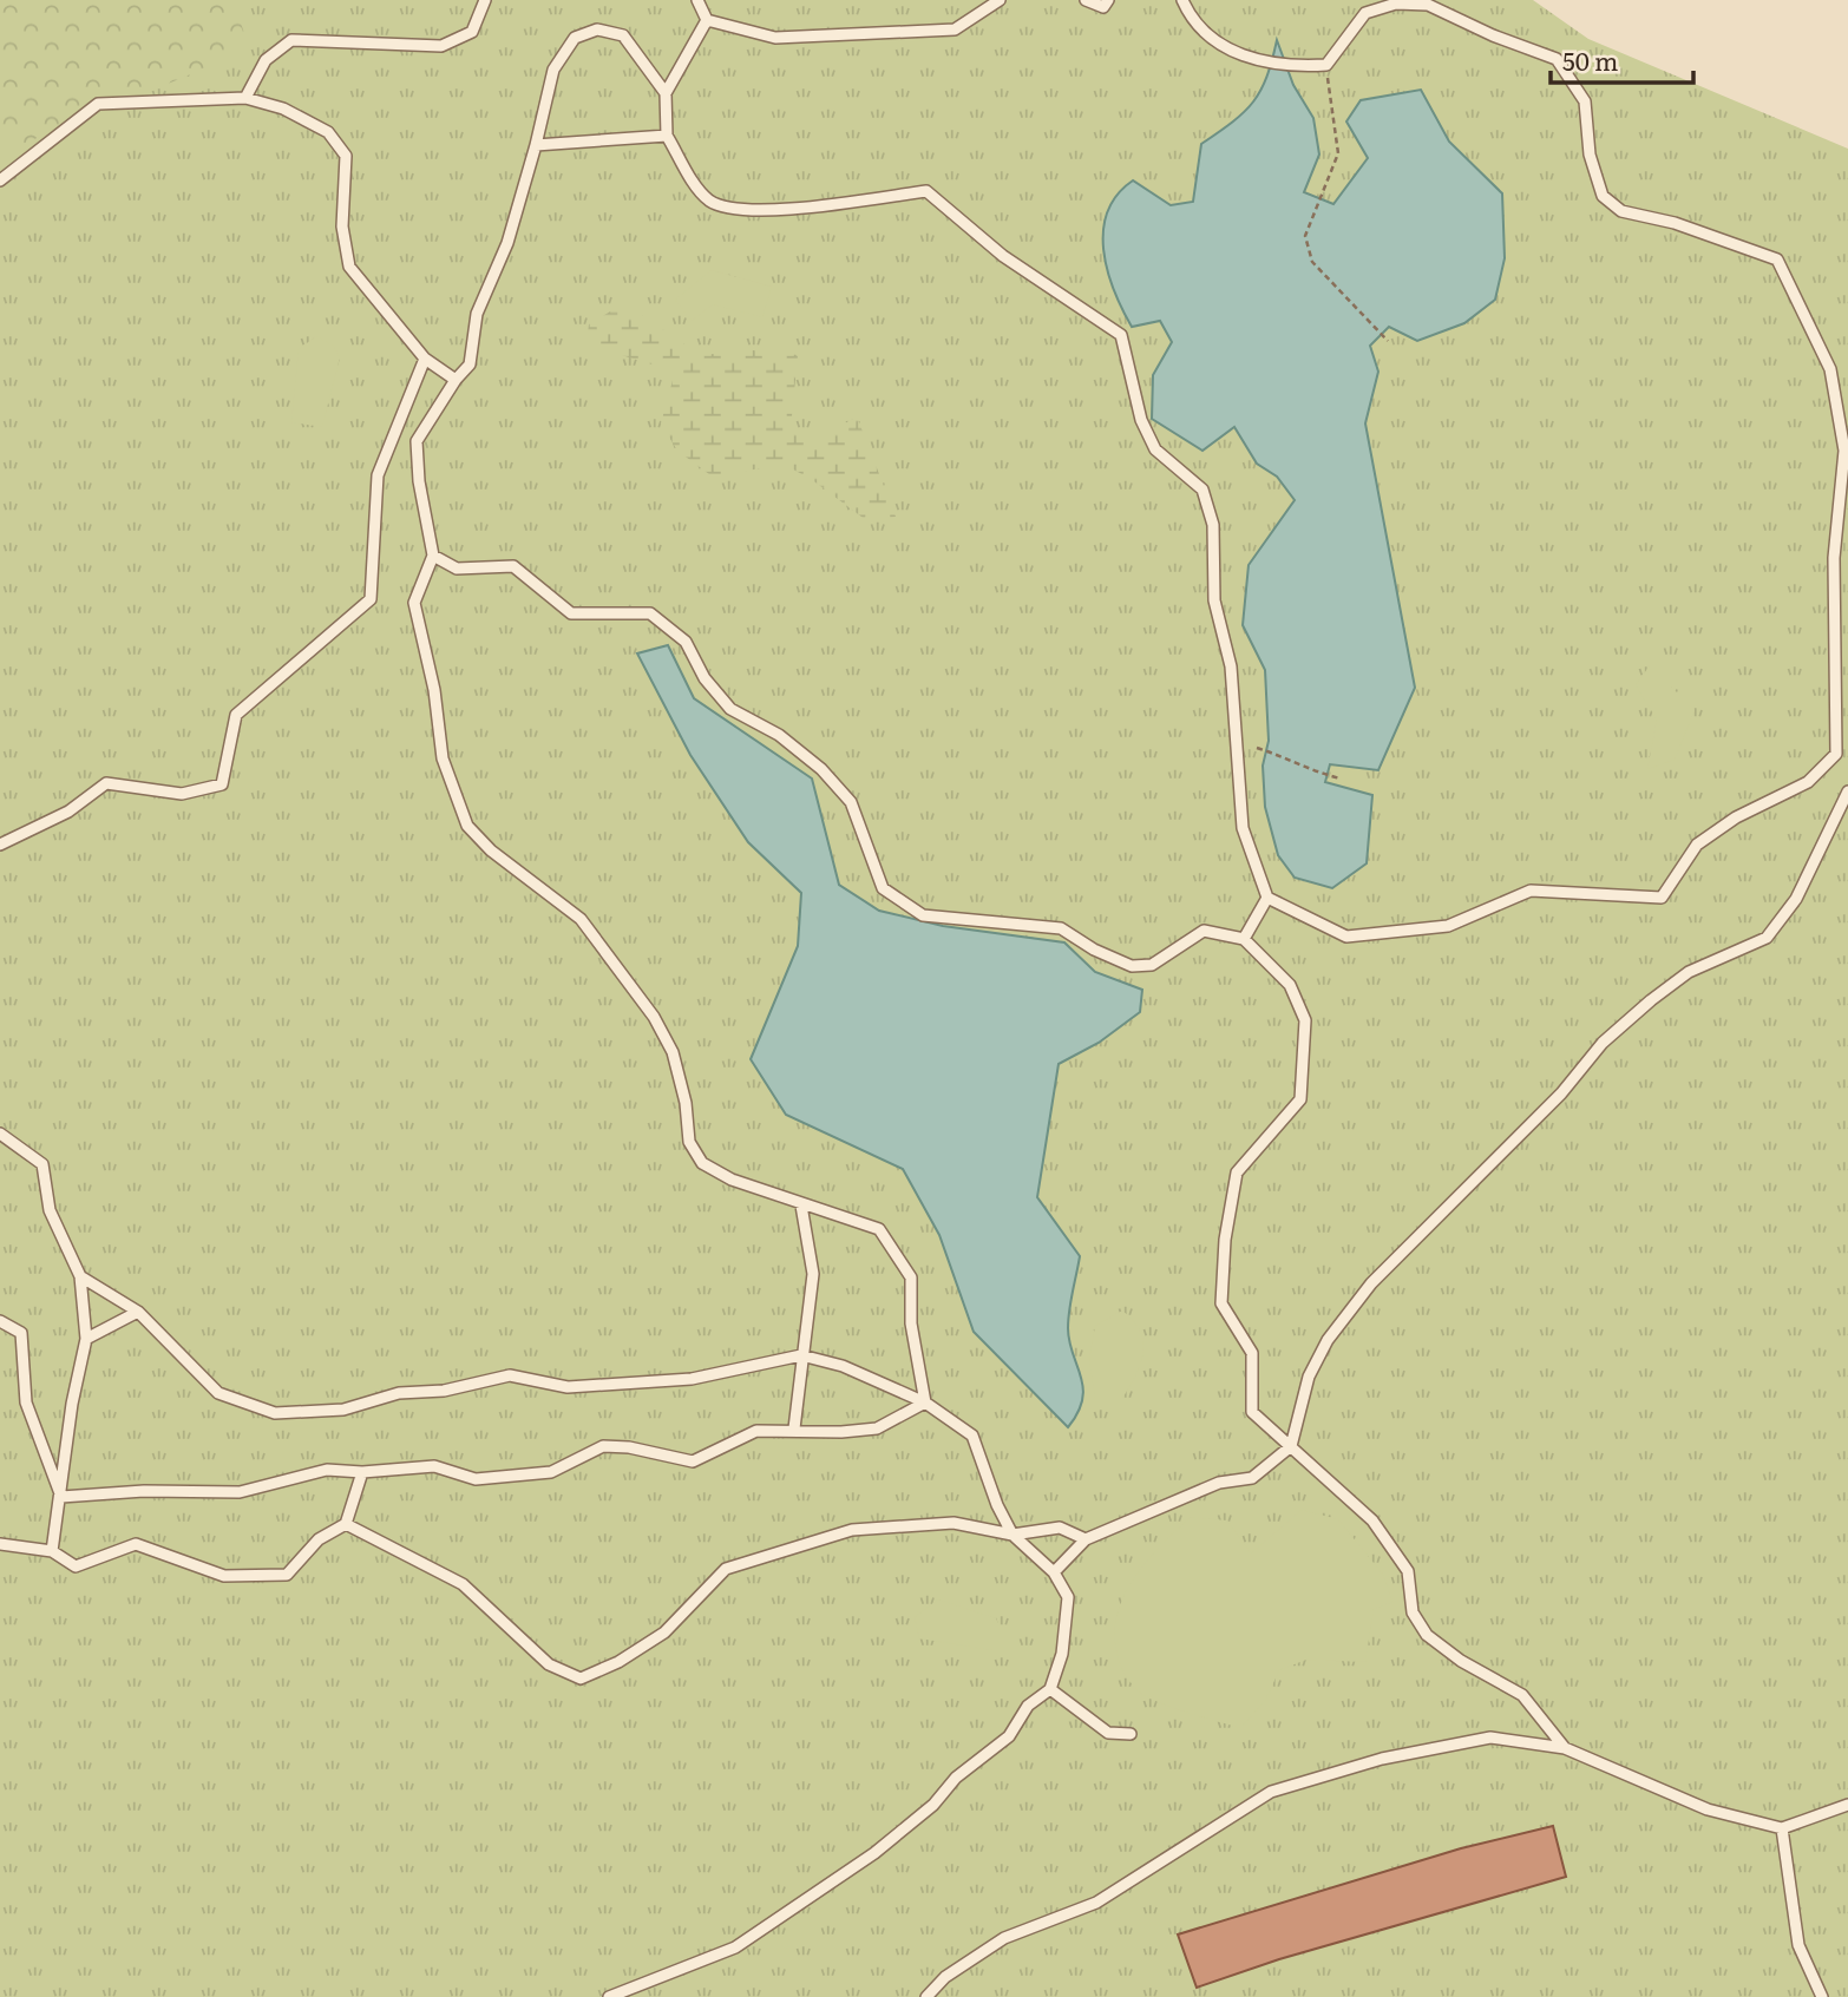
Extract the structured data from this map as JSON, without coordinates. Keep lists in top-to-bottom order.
{
  "scale_bar": "50 m"
}
